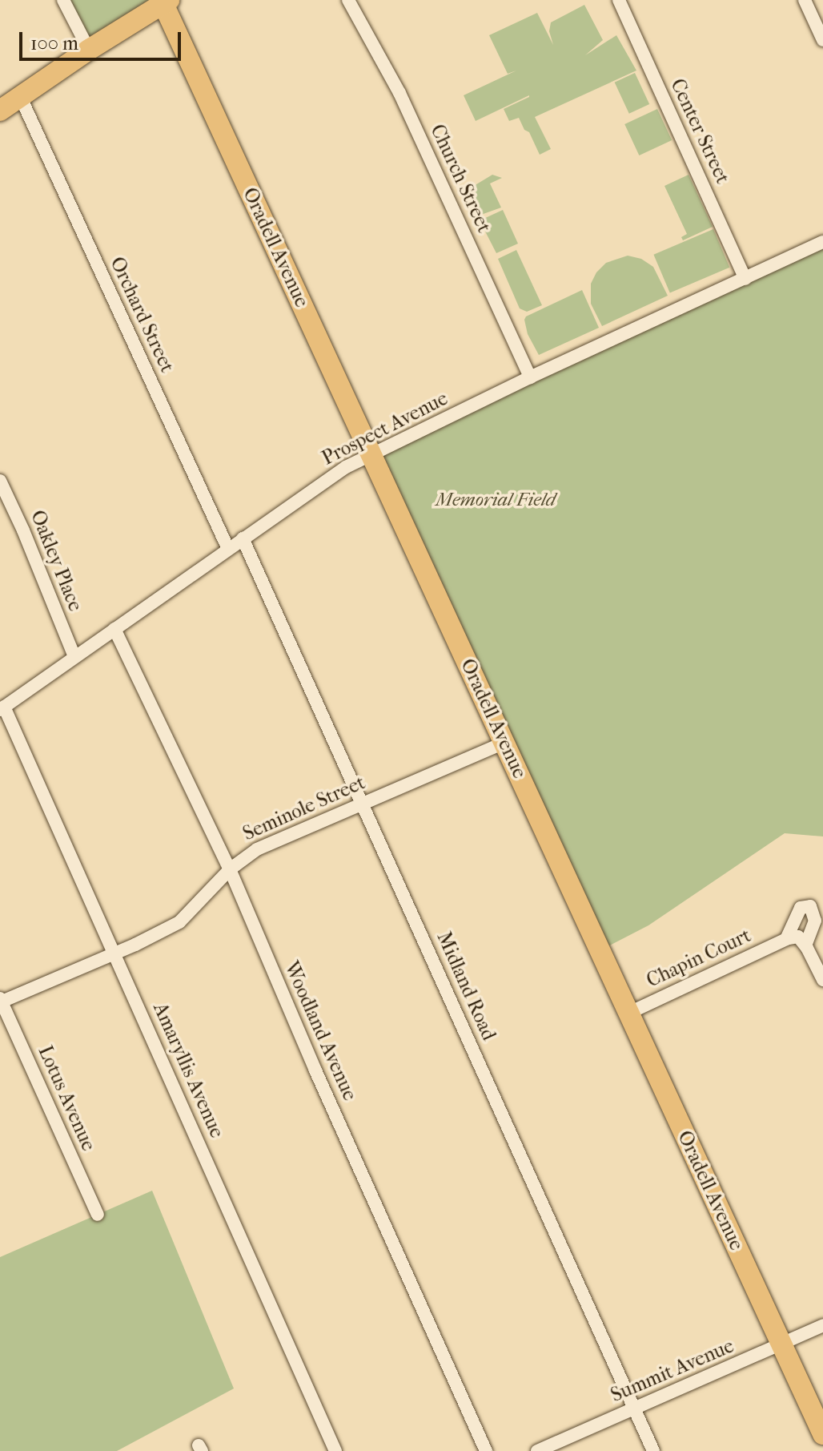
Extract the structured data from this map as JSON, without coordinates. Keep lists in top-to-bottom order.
{
  "streets": {
    "main road": ["Oradell Avenue"],
    "street": [
      "Center Street",
      "Church Street",
      "Orchard Street",
      "Prospect Avenue",
      "Oakley Place",
      "Seminole Street",
      "Chapin Court",
      "Midland Road",
      "Woodland Avenue",
      "Amaryllis Avenue",
      "Lotus Avenue",
      "Summit Avenue"
    ]
  },
  "crossings": [
    ["Center Street", "Prospect Avenue"],
    ["Church Street", "Prospect Avenue"],
    ["Oradell Avenue", "Prospect Avenue"],
    ["Oradell Avenue", "Seminole Street"],
    ["Oradell Avenue", "Chapin Court"],
    ["Oradell Avenue", "Summit Avenue"],
    ["Orchard Street", "Prospect Avenue"],
    ["Prospect Avenue", "Oakley Place"],
    ["Prospect Avenue", "Midland Road"],
    ["Prospect Avenue", "Woodland Avenue"],
    ["Prospect Avenue", "Amaryllis Avenue"],
    ["Seminole Street", "Midland Road"],
    ["Seminole Street", "Woodland Avenue"],
    ["Seminole Street", "Amaryllis Avenue"],
    ["Seminole Street", "Lotus Avenue"],
    ["Midland Road", "Summit Avenue"]
  ],
  "parks": ["Memorial Field"],
  "scale_bar": "100 m"
}
